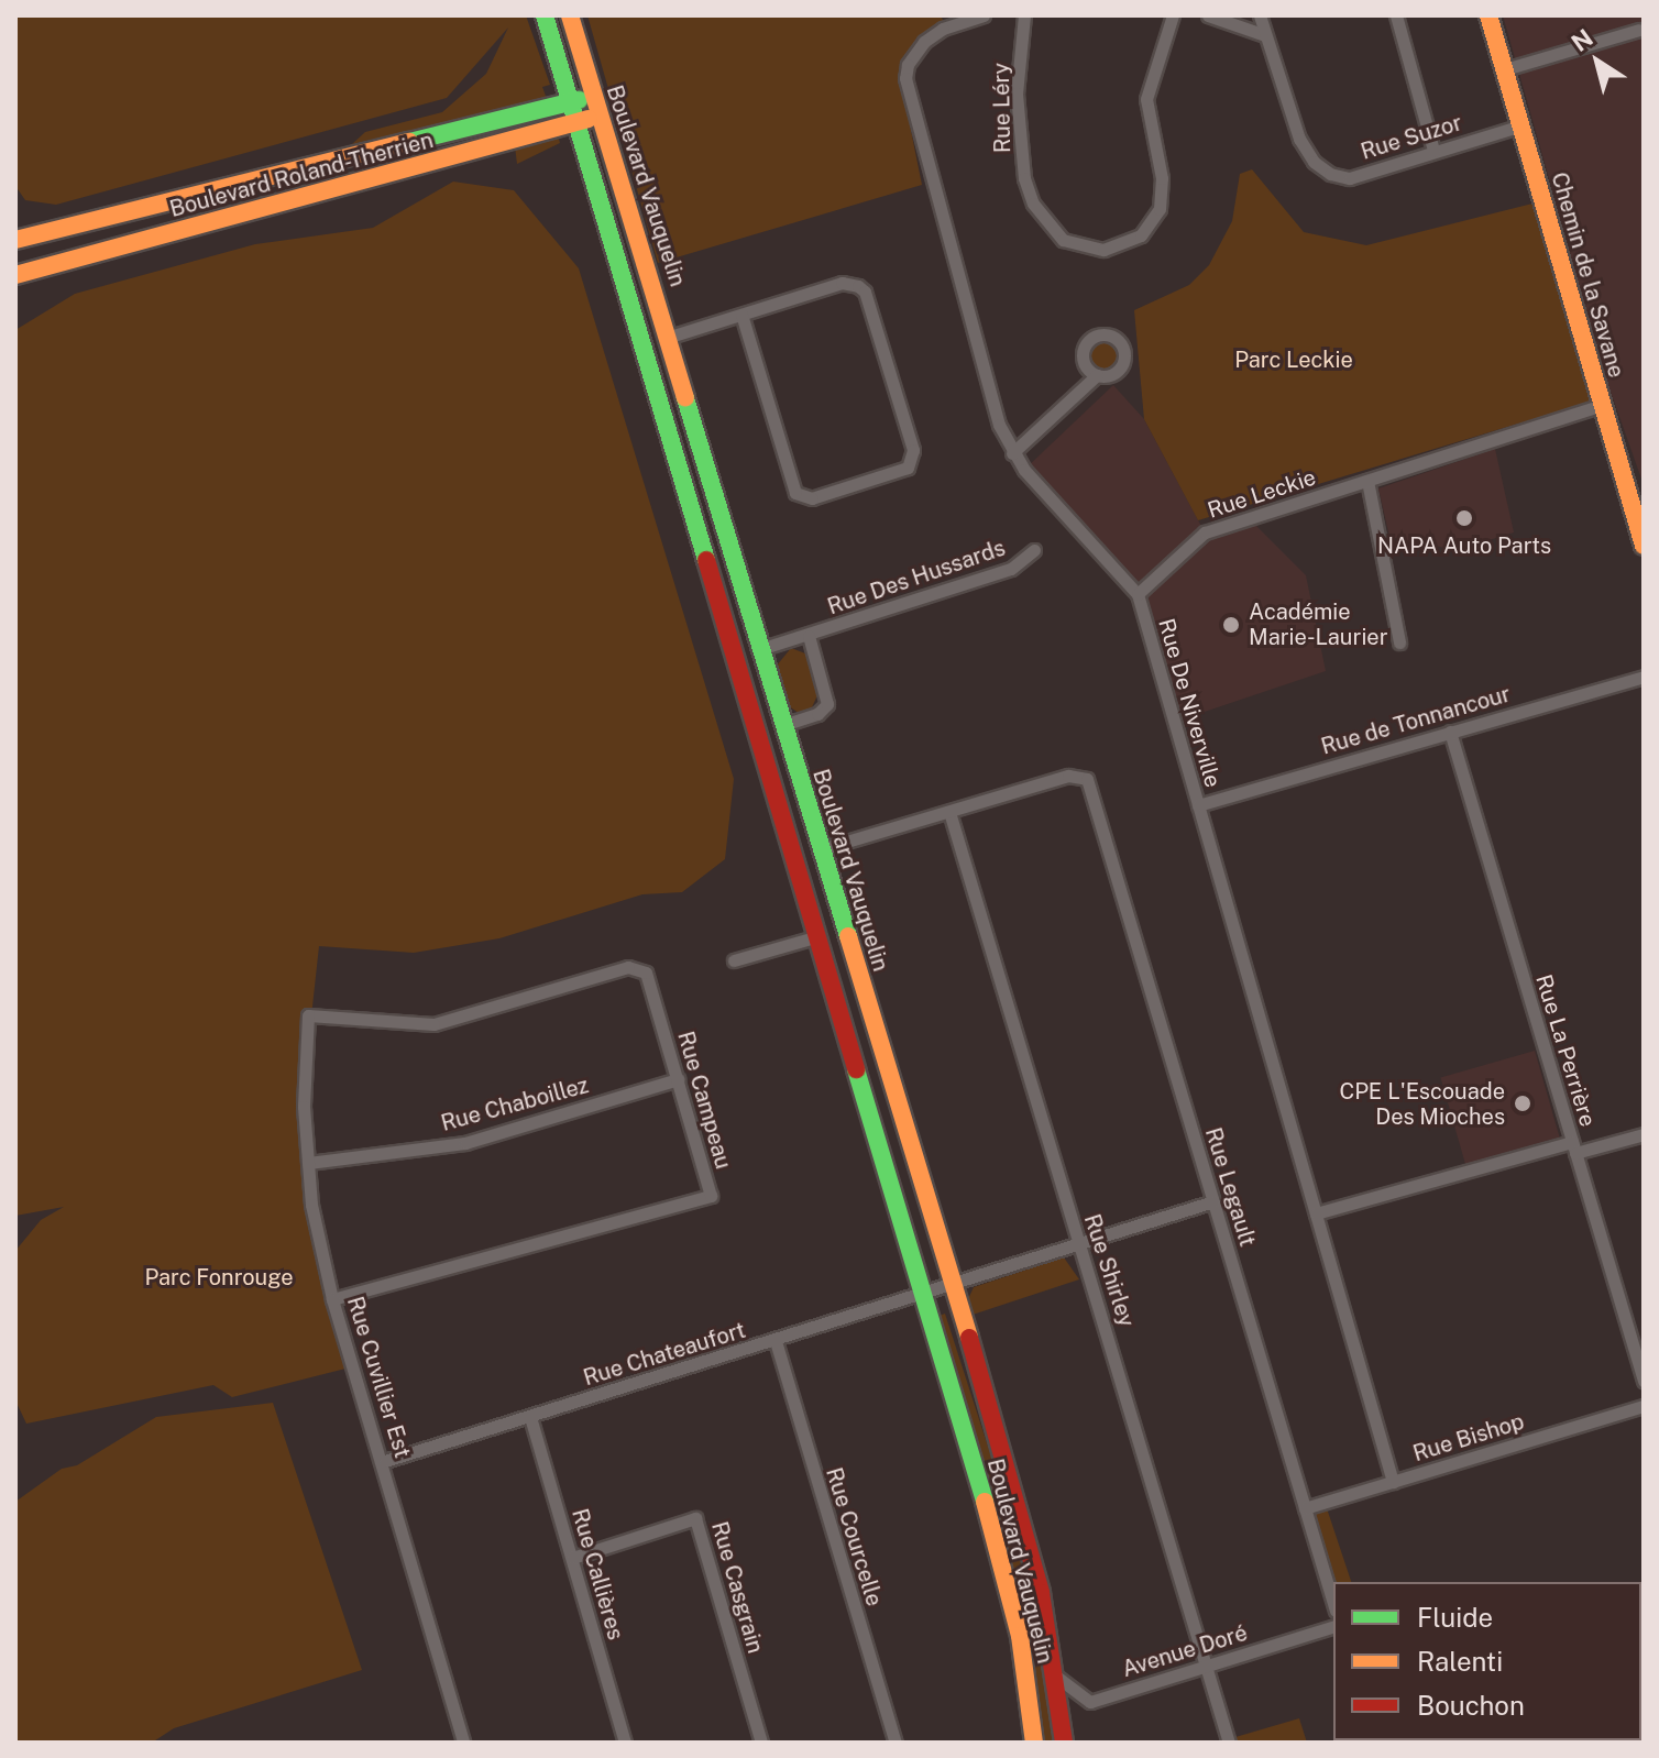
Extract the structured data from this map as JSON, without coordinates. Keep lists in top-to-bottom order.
{
  "streets": {
    "street": [
      "Rue Léry",
      "Rue Suzor",
      "Boulevard Roland-Therrien",
      "Boulevard Vauquelin",
      "Chemin de la Savane",
      "Rue Leckie",
      "Rue Des Hussards",
      "Rue De Niverville",
      "Rue de Tonnancour",
      "Rue La Perrière",
      "Rue Campeau",
      "Rue Chaboillez",
      "Rue Legault",
      "Rue Shirley",
      "Rue Chateaufort",
      "Rue Cuvillier Est",
      "Rue Bishop",
      "Rue Courcelle",
      "Rue Callières",
      "Rue Casgrain",
      "Avenue Doré"
    ]
  },
  "crossings": [
    ["Rue Suzor", "Chemin de la Savane"],
    ["Boulevard Roland-Therrien", "Boulevard Vauquelin"],
    ["Boulevard Vauquelin", "Rue Des Hussards"],
    ["Boulevard Vauquelin", "Rue Chateaufort"],
    ["Boulevard Vauquelin", "Avenue Doré"],
    ["Chemin de la Savane", "Rue Leckie"],
    ["Rue Leckie", "Rue De Niverville"],
    ["Rue De Niverville", "Rue de Tonnancour"],
    ["Rue De Niverville", "Rue Bishop"],
    ["Rue de Tonnancour", "Rue La Perrière"],
    ["Rue Campeau", "Rue Chaboillez"],
    ["Rue Campeau", "Rue Cuvillier Est"],
    ["Rue Chaboillez", "Rue Cuvillier Est"],
    ["Rue Legault", "Rue Shirley"],
    ["Rue Legault", "Rue Chateaufort"],
    ["Rue Legault", "Rue Bishop"],
    ["Rue Shirley", "Rue Chateaufort"],
    ["Rue Shirley", "Avenue Doré"],
    ["Rue Chateaufort", "Rue Cuvillier Est"],
    ["Rue Chateaufort", "Rue Courcelle"],
    ["Rue Chateaufort", "Rue Callières"],
    ["Rue Callières", "Rue Casgrain"]
  ],
  "parks": ["Parc Leckie", "Parc Fonrouge"],
  "places": ["NAPA Auto Parts", "Académie Marie-Laurier", "CPE L'Escouade Des Mioches"],
  "legend": ["Fluide", "Ralenti", "Bouchon"],
  "north": "top left"
}
